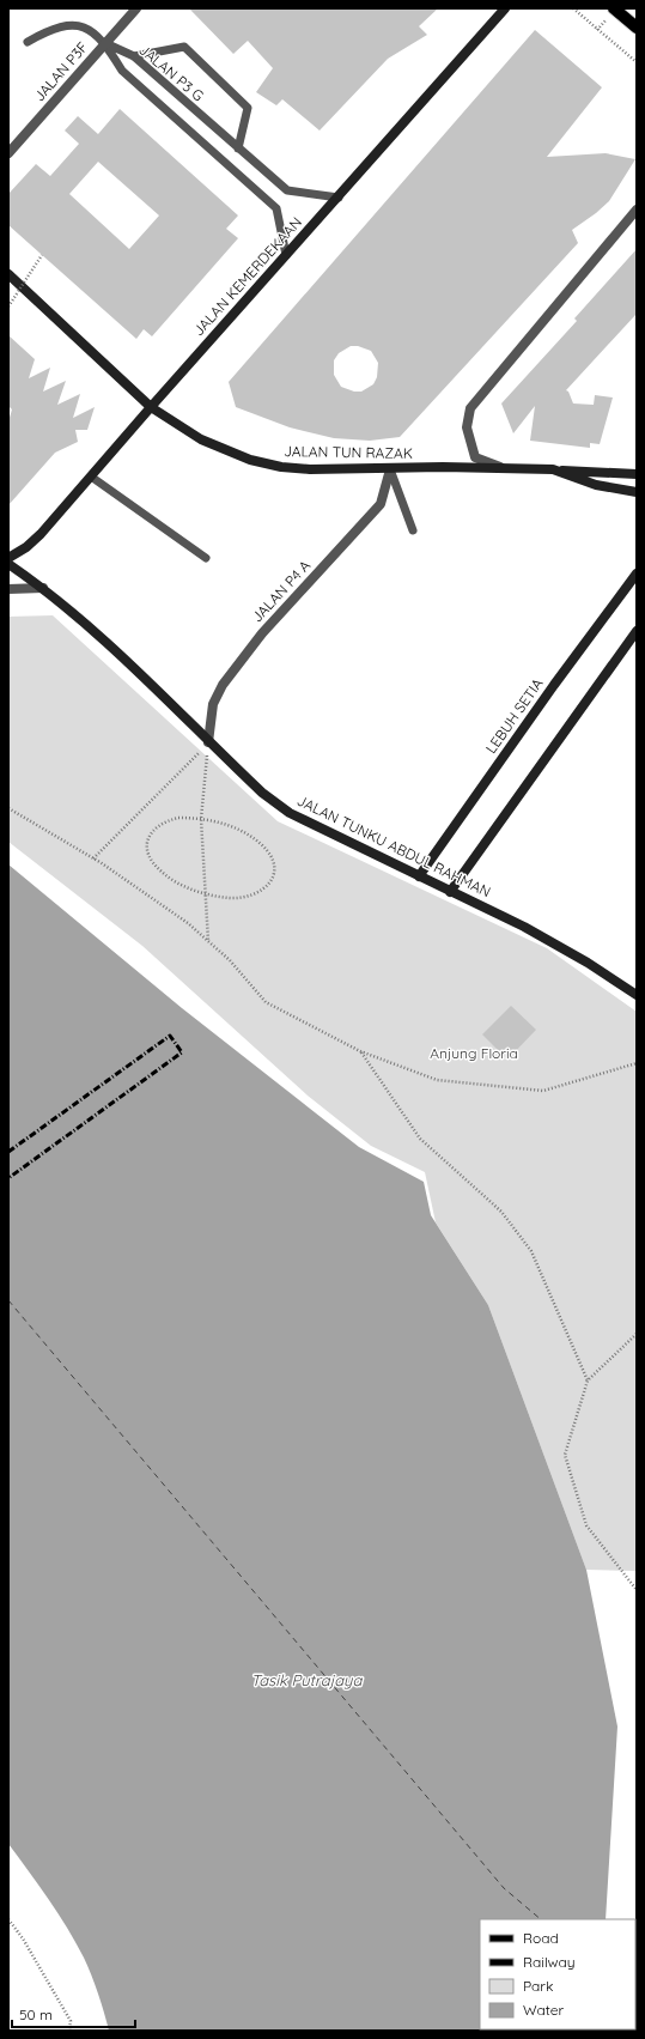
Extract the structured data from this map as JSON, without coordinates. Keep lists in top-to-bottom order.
{
  "streets": {
    "street": [
      "JALAN P3F",
      "JALAN KEMERDEKAAN",
      "JALAN TUN RAZAK",
      "JALAN P4 A",
      "LEBUH SETIA",
      "JALAN TUNKU ABDUL RAHMAN"
    ],
    "lane": ["JALAN P3 G"]
  },
  "crossings": [
    ["JALAN P3F", "JALAN P3 G"],
    ["JALAN P3 G", "JALAN KEMERDEKAAN"],
    ["JALAN KEMERDEKAAN", "JALAN TUN RAZAK"],
    ["JALAN TUN RAZAK", "JALAN P4 A"],
    ["JALAN P4 A", "JALAN TUNKU ABDUL RAHMAN"],
    ["LEBUH SETIA", "JALAN TUNKU ABDUL RAHMAN"]
  ],
  "water": ["Tasik Putrajaya"],
  "parks": ["Anjung Floria"],
  "legend": [
    "Road",
    "Railway",
    "Park",
    "Water"
  ],
  "scale_bar": "50 m"
}
